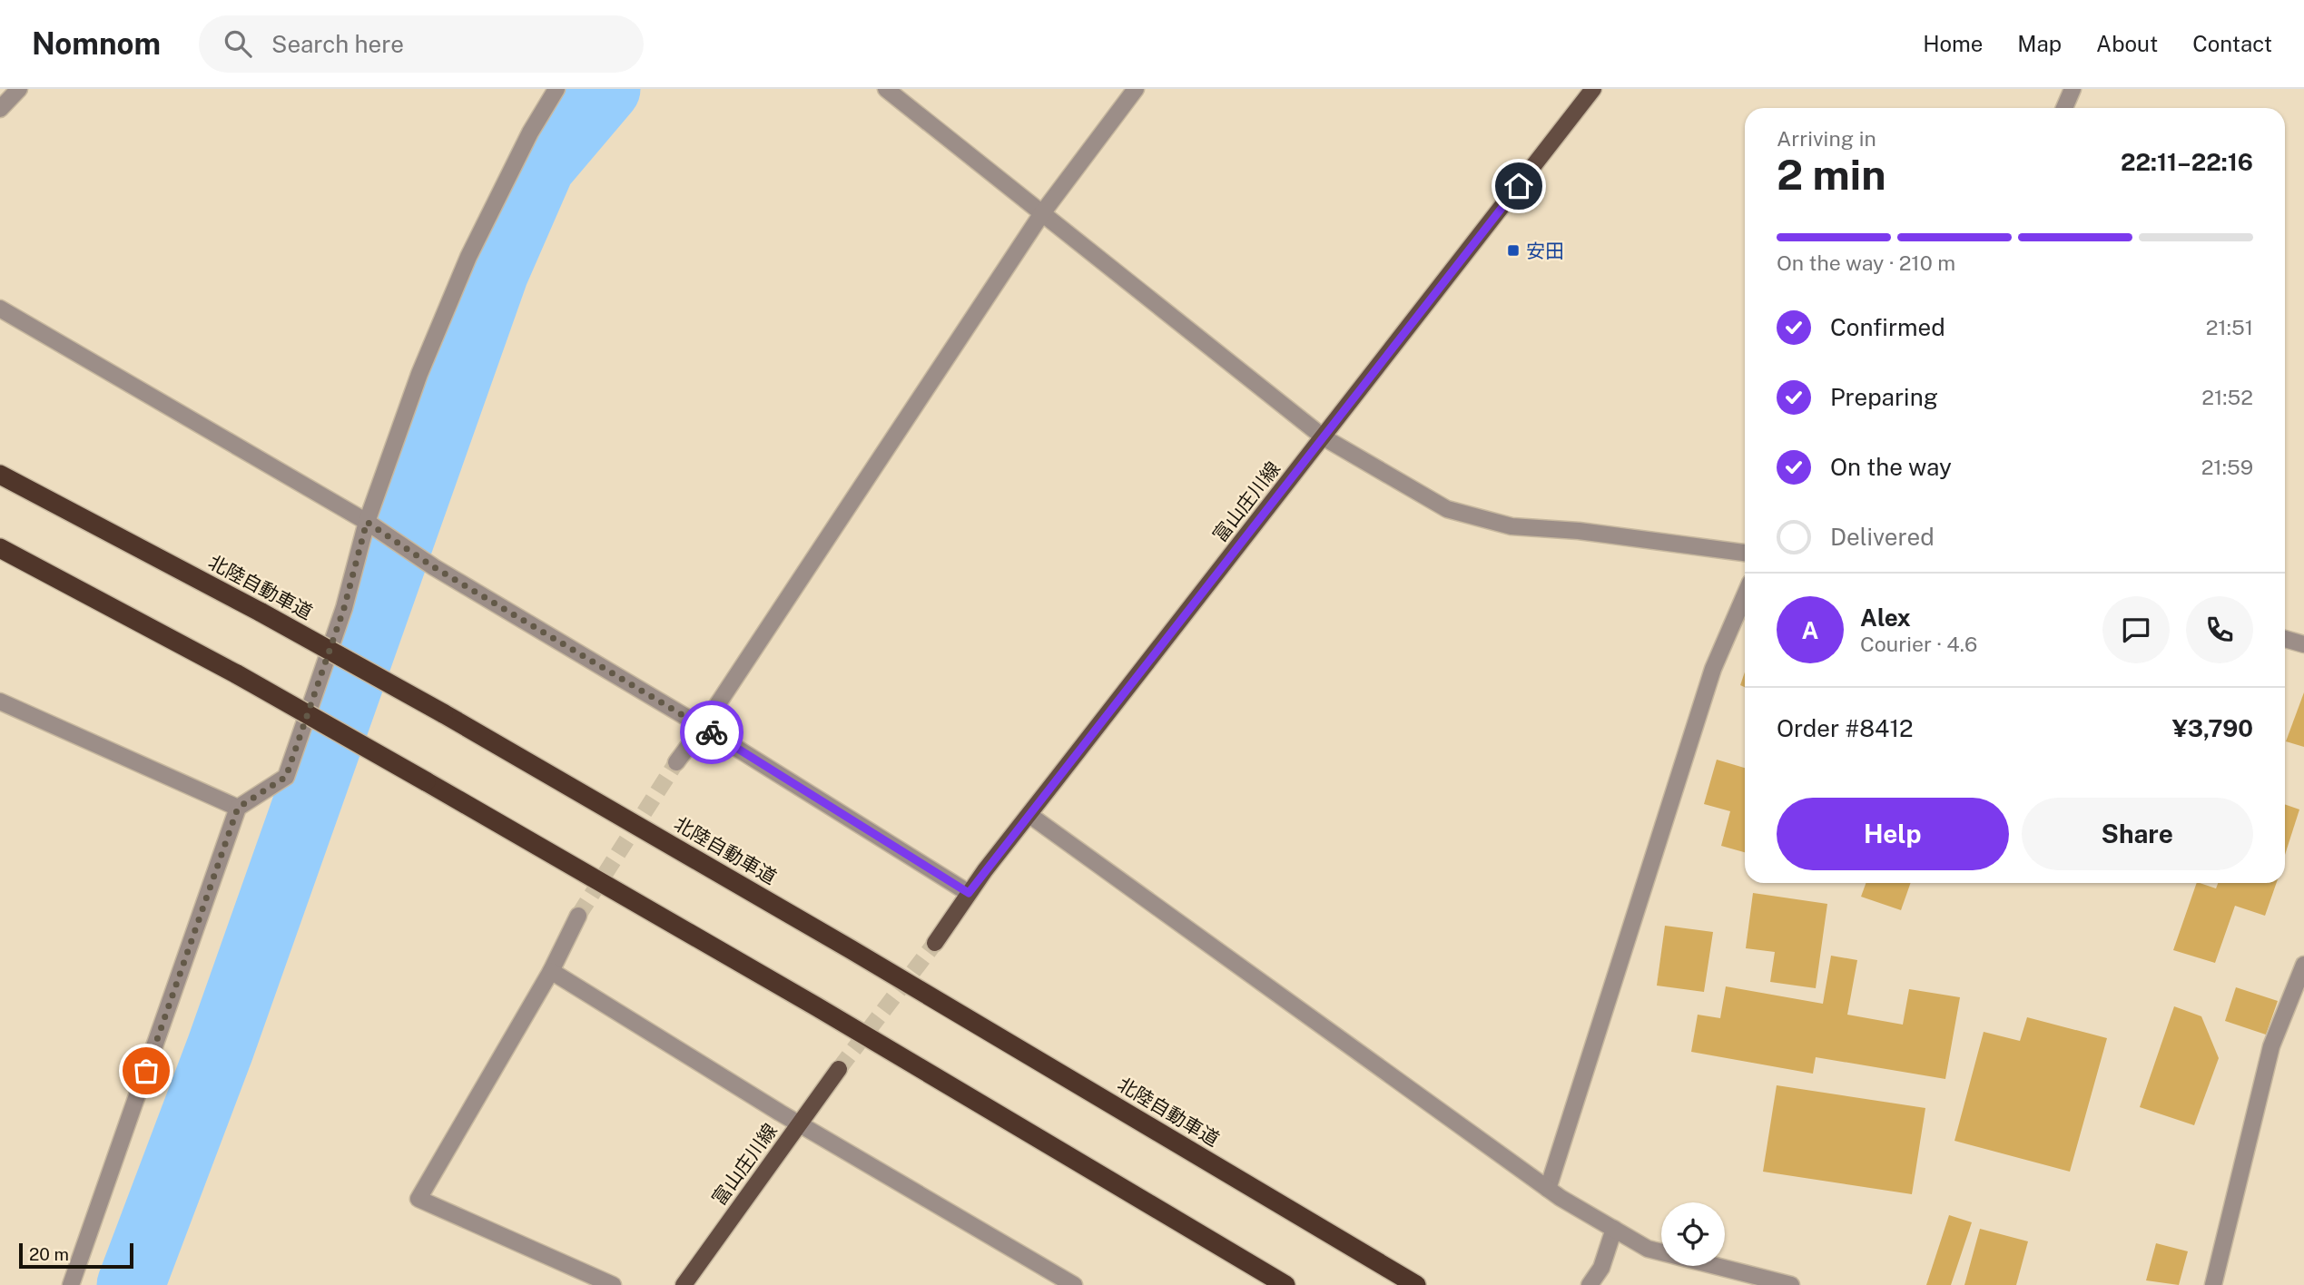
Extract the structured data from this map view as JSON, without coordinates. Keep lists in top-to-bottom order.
{
  "streets": {
    "highway": ["北陸自動車道"],
    "main road": ["富山庄川線"]
  },
  "places": {
    "transit": ["安田"]
  },
  "scale_bar": "20 m",
  "page": {
    "header": "Nomnom",
    "search": "Search here",
    "nav": [
      "Home",
      "Map",
      "About",
      "Contact"
    ],
    "heading": ["2 min", "Arriving in", "22:11–22:16"],
    "panel": [
      "Alex",
      "Courier · 4.6",
      "Order #8412",
      "¥3,790"
    ],
    "bar": "On the way · 210 m",
    "list": [
      ["Confirmed", "21:51"],
      ["Preparing", "21:52"],
      ["On the way", "21:59"],
      "Delivered"
    ],
    "round": "A",
    "buttons": ["Help", "Share"],
    "scale": "20 m"
  }
}
